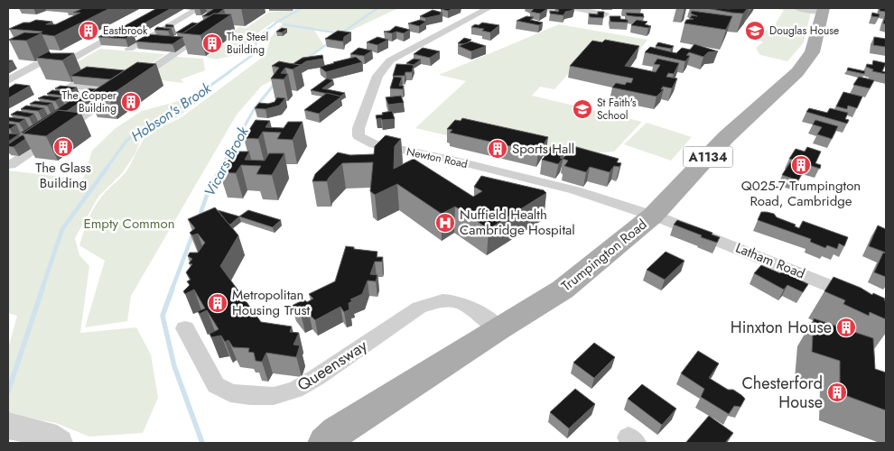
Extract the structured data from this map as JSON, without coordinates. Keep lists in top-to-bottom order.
{
  "streets": {
    "main road": ["A1134", "Trumpington Road"],
    "street": ["Newton Road", "Latham Road", "Queensway"]
  },
  "crossings": [
    ["Newton Road", "Trumpington Road"],
    ["Newton Road", "Latham Road"],
    ["Trumpington Road", "Latham Road"],
    ["Trumpington Road", "Queensway"]
  ],
  "water": ["Hobson's Brook", "Vicars Brook"],
  "parks": ["Empty Common"],
  "places": {
    "building": [
      "Eastbrook",
      "The Steel Building",
      "The Copper Building",
      "The Glass Building",
      "Sports Hall",
      "Q025-7 Trumpington Road, Cambridge",
      "Metropolitan Housing Trust",
      "Hinxton House",
      "Chesterford House"
    ],
    "school or university": ["Douglas House", "St Faith's School"],
    "hospital": ["Nuffield Health Cambridge Hospital"]
  }
}
